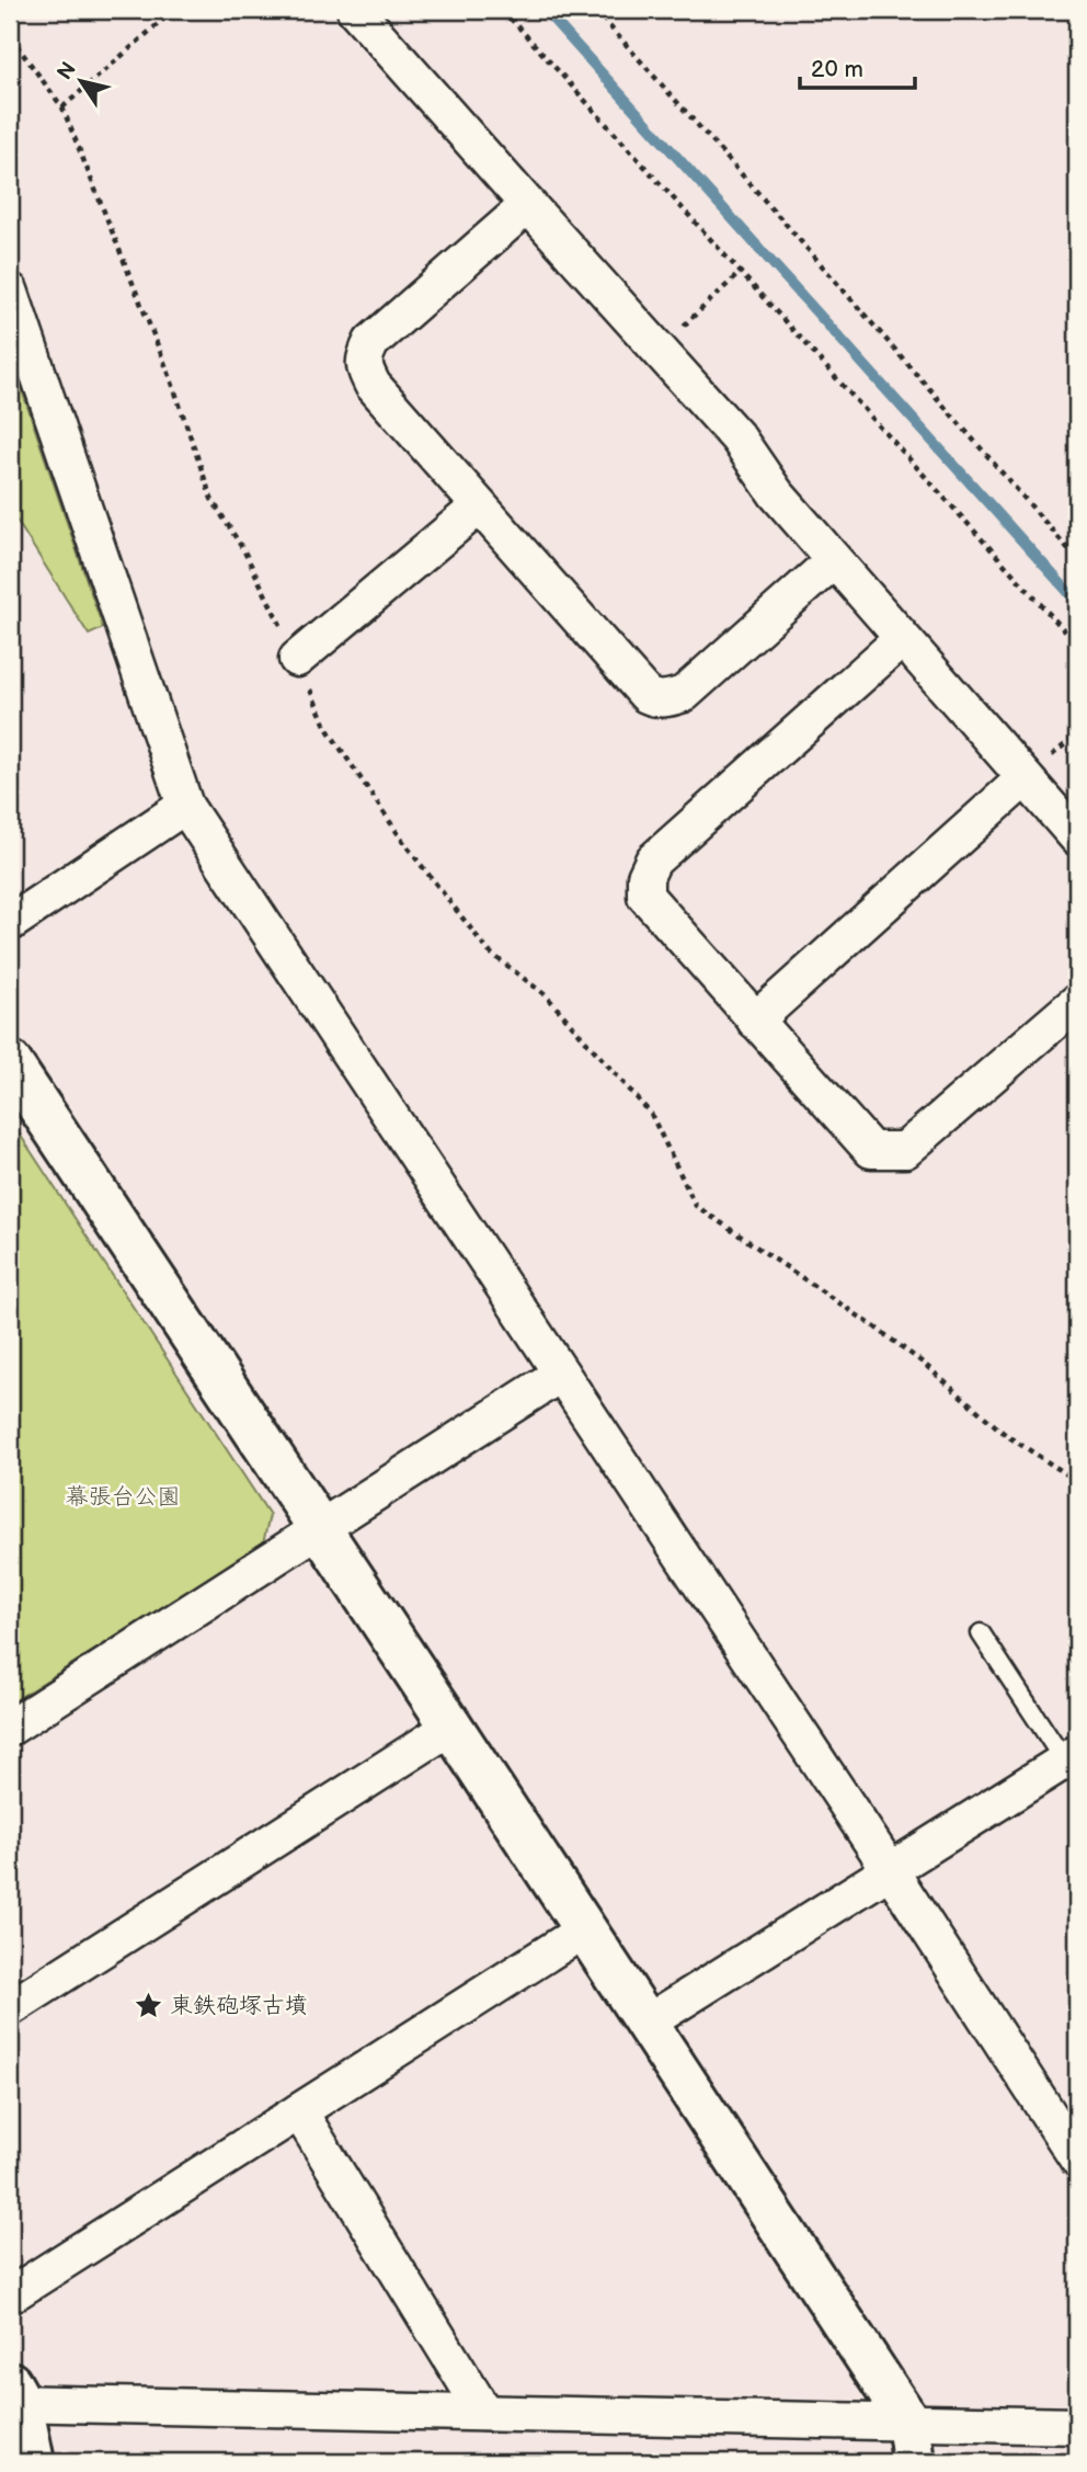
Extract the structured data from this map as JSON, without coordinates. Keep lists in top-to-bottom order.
{
  "parks": ["幕張台公園"],
  "places": {
    "place": ["東鉄砲塚古墳"]
  },
  "scale_bar": "20 m",
  "north": "top left"
}
